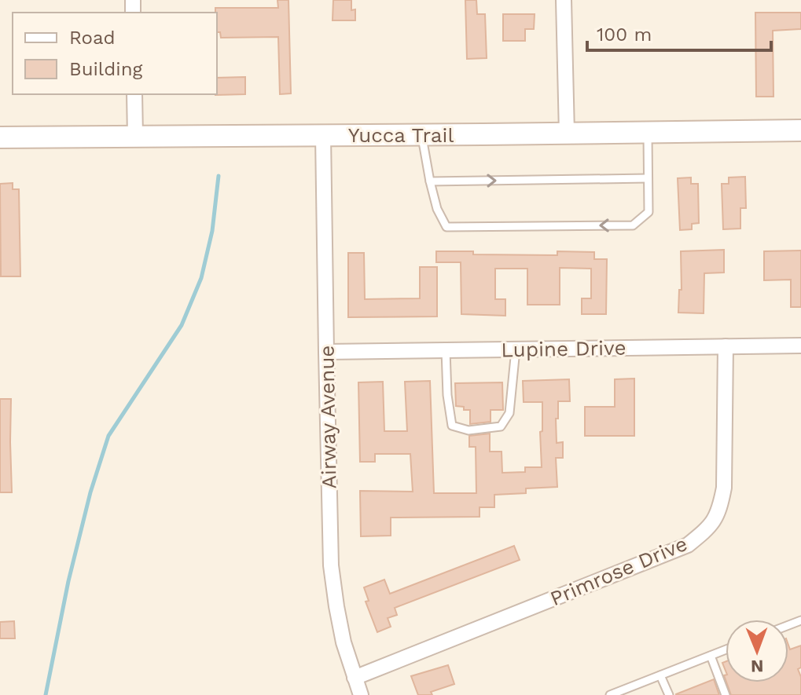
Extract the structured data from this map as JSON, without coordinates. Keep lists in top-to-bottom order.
{
  "streets": {
    "main road": ["Yucca Trail"],
    "street": ["Lupine Drive", "Airway Avenue", "Primrose Drive"]
  },
  "crossings": [
    ["Yucca Trail", "Airway Avenue"],
    ["Lupine Drive", "Airway Avenue"],
    ["Lupine Drive", "Primrose Drive"],
    ["Airway Avenue", "Primrose Drive"]
  ],
  "legend": ["Road", "Building"],
  "scale_bar": "100 m",
  "north": "bottom"
}
